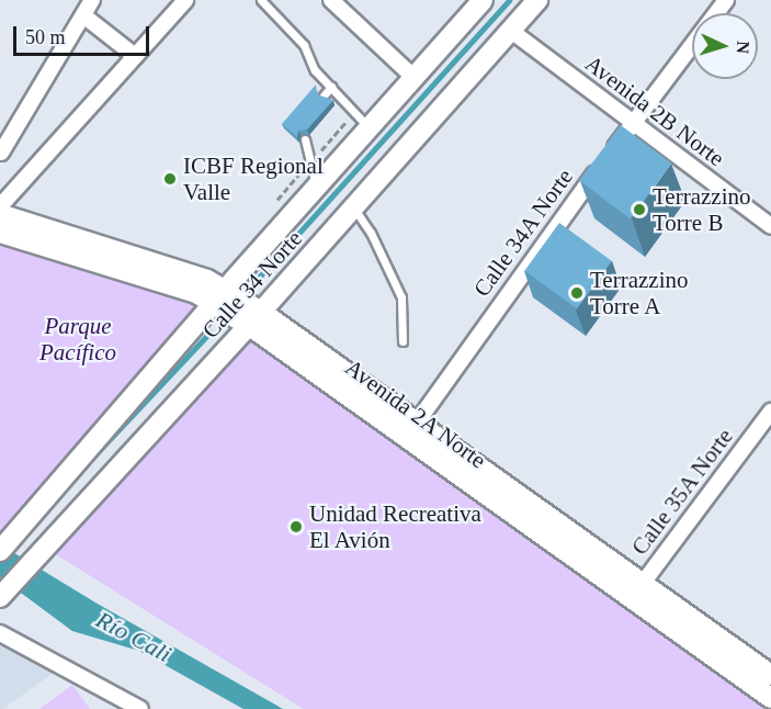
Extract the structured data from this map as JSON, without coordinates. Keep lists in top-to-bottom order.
{
  "streets": {
    "main road": ["Calle 34 Norte", "Avenida 2A Norte"],
    "street": ["Avenida 2B Norte", "Calle 34A Norte", "Calle 35A Norte"]
  },
  "crossings": [
    ["Avenida 2B Norte", "Calle 34A Norte"],
    ["Avenida 2B Norte", "Calle 34 Norte"],
    ["Calle 34A Norte", "Avenida 2A Norte"],
    ["Calle 34 Norte", "Avenida 2A Norte"],
    ["Avenida 2A Norte", "Calle 35A Norte"]
  ],
  "water": ["Río Cali"],
  "parks": ["Parque Pacífico"],
  "places": [
    "ICBF Regional Valle",
    "Terrazzino Torre B",
    "Terrazzino Torre A",
    "Unidad Recreativa El Avión"
  ],
  "scale_bar": "50 m",
  "north": "right"
}
